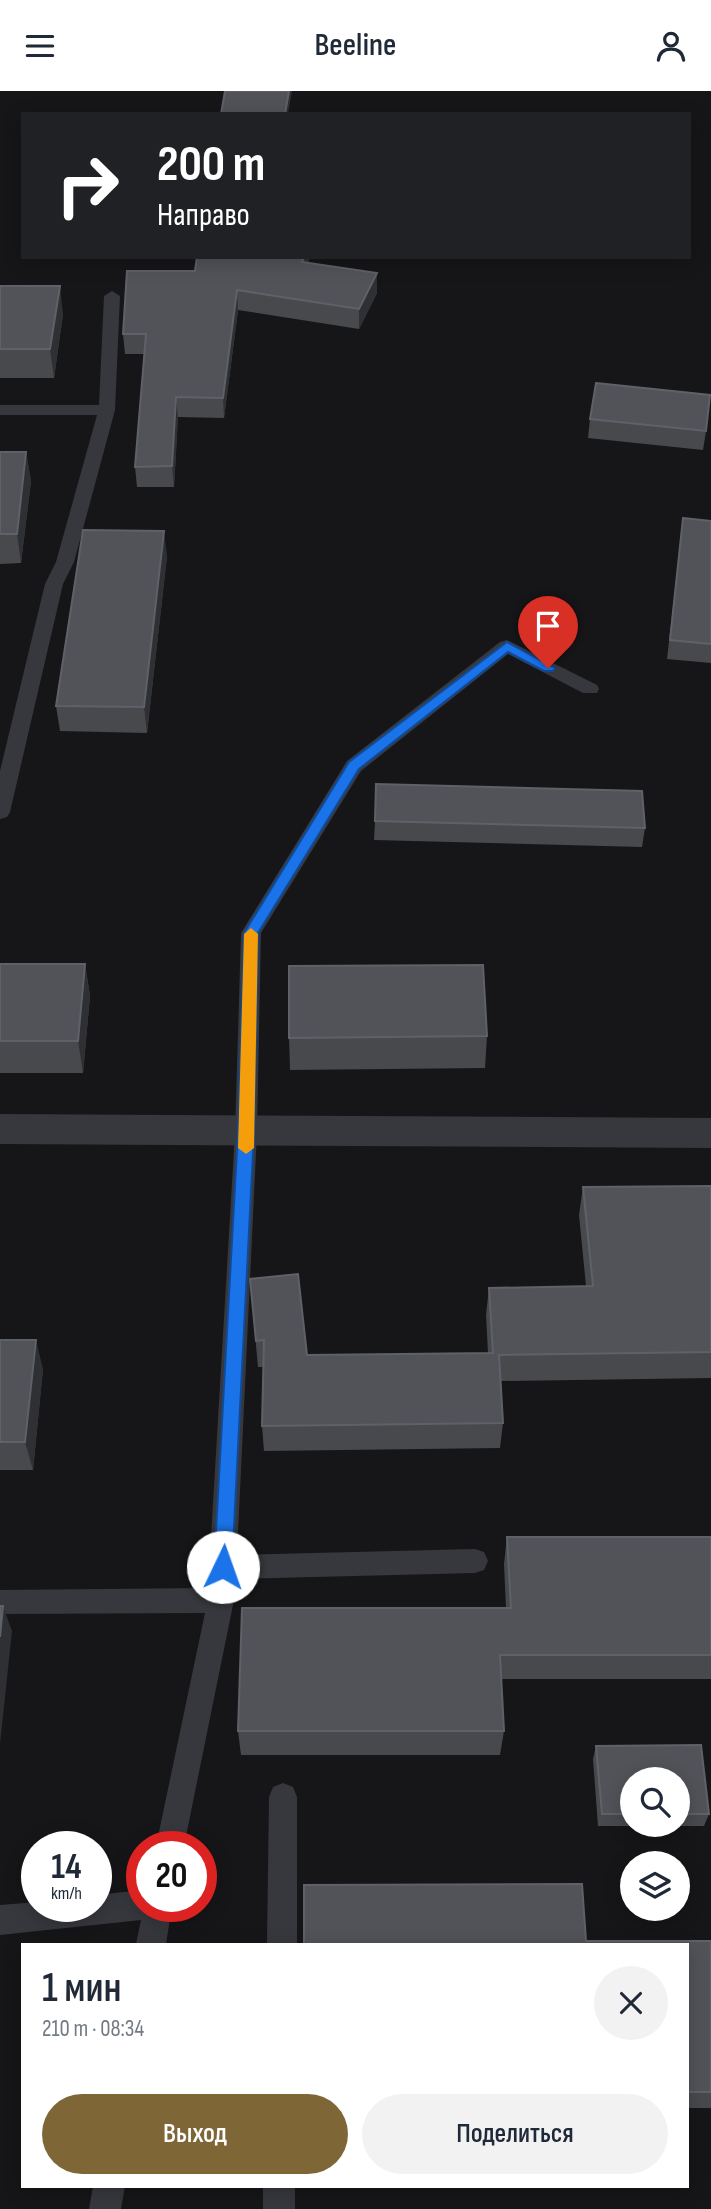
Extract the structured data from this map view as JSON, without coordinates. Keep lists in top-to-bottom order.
{
  "page": {
    "header": "Beeline",
    "turn": ["200 m", "Направо"],
    "speed": "14 km/h",
    "limit": "20",
    "heading": ["1 мин", "210 m · 08:34"],
    "buttons": ["Выход", "Поделиться"]
  }
}
